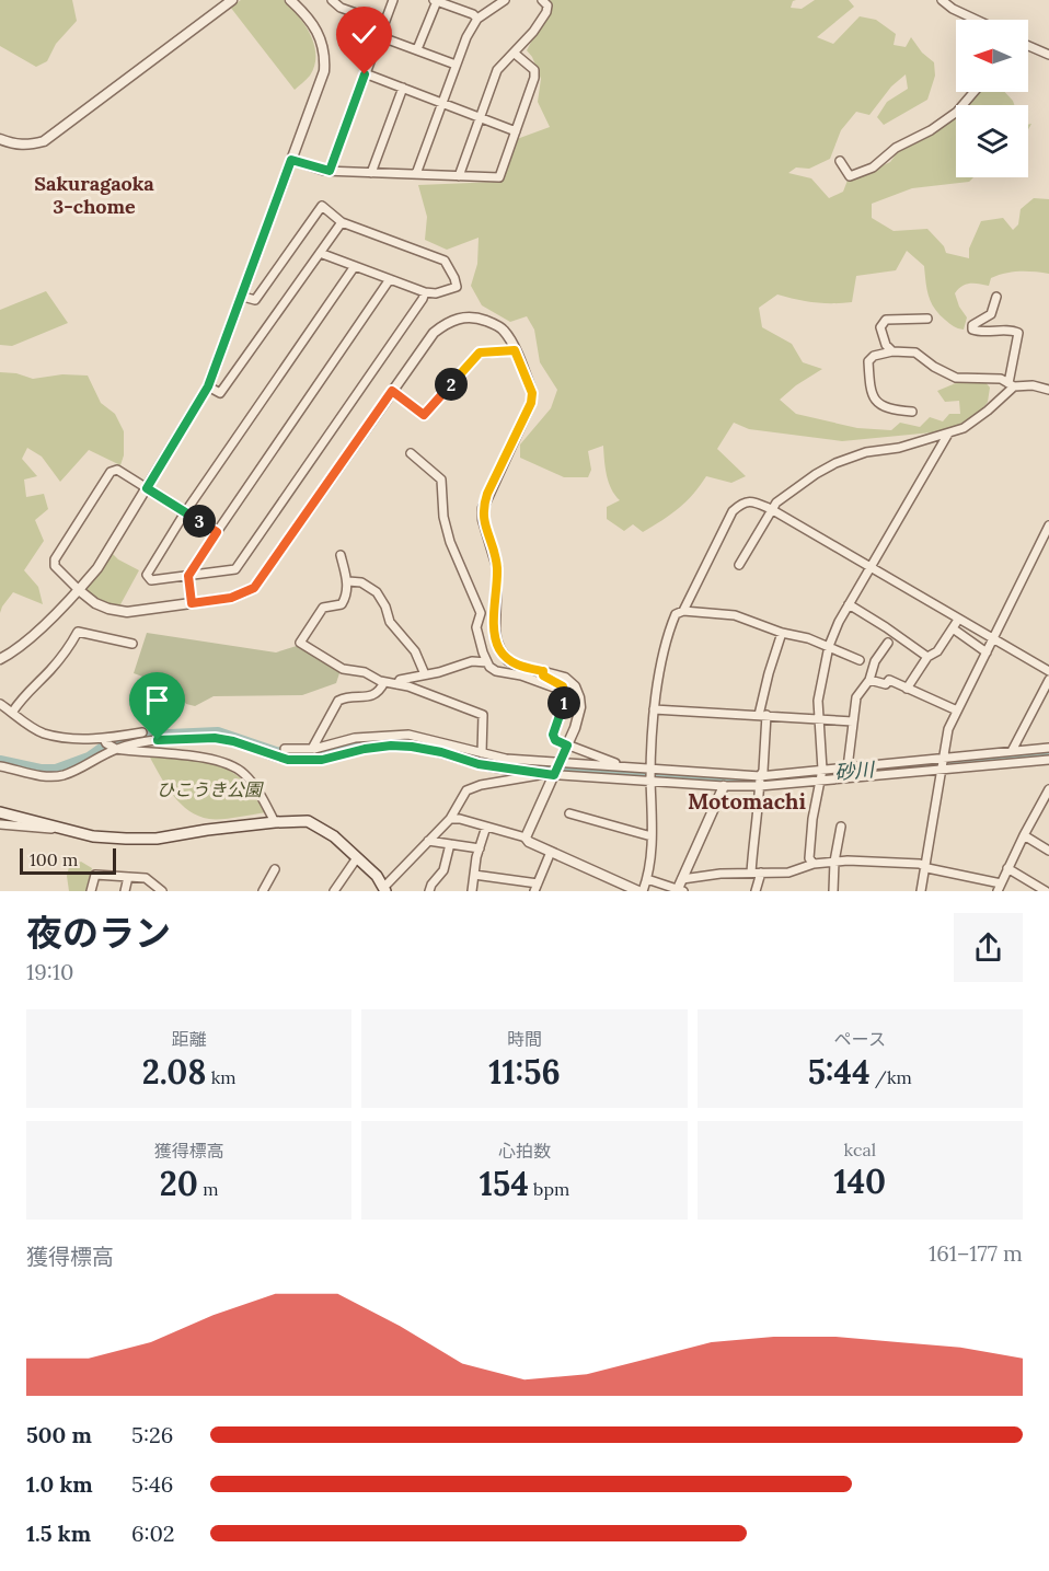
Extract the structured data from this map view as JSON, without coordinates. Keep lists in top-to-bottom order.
{
  "districts": ["Sakuragaoka 3-chome", "Motomachi"],
  "water": ["砂川"],
  "parks": ["ひこうき公園"],
  "scale_bar": "100 m",
  "north": "left",
  "page": {
    "pins": ["2", "3", "1"],
    "scale": "100 m",
    "heading": ["夜のラン", "19:10"],
    "stats": [
      ["距離", "2.08 km"],
      ["時間", "11:56"],
      ["ペース", "5:44 /km"],
      ["獲得標高", "20 m"],
      ["心拍数", "154 bpm"],
      ["kcal", "140"]
    ],
    "chart": ["獲得標高", "161–177 m"],
    "list": [
      {
        "name": "500 m",
        "note": "5:26"
      },
      {
        "name": "1.0 km",
        "note": "5:46"
      },
      {
        "name": "1.5 km",
        "note": "6:02"
      }
    ]
  }
}
